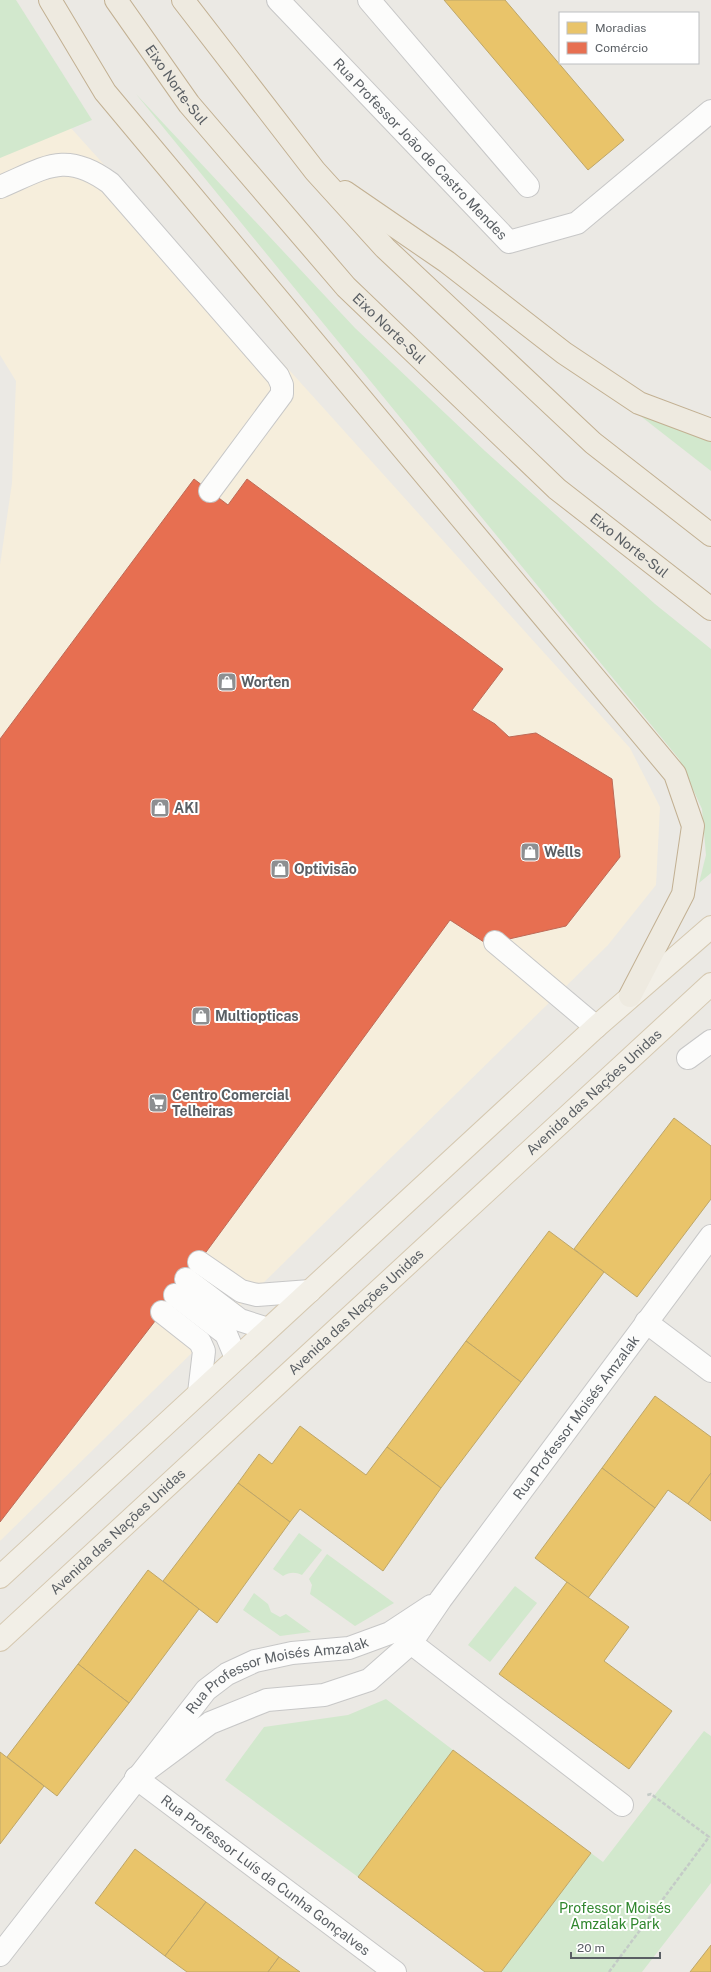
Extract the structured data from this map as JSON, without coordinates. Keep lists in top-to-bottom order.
{
  "streets": {
    "highway": ["Eixo Norte-Sul"],
    "main road": ["Avenida das Nações Unidas"],
    "street": ["Rua Professor João de Castro Mendes", "Rua Professor Moisés Amzalak", "Rua Professor Luís da Cunha Gonçalves"]
  },
  "crossings": [
    ["Rua Professor Moisés Amzalak", "Rua Professor Luís da Cunha Gonçalves"]
  ],
  "parks": ["Professor Moisés Amzalak Park"],
  "places": {
    "shop": [
      "Worten",
      "AKI",
      "Wells",
      "Optivisão",
      "Multiopticas"
    ],
    "supermarket": ["Centro Comercial Telheiras"]
  },
  "legend": ["Moradias", "Comércio"],
  "scale_bar": "20 m"
}
